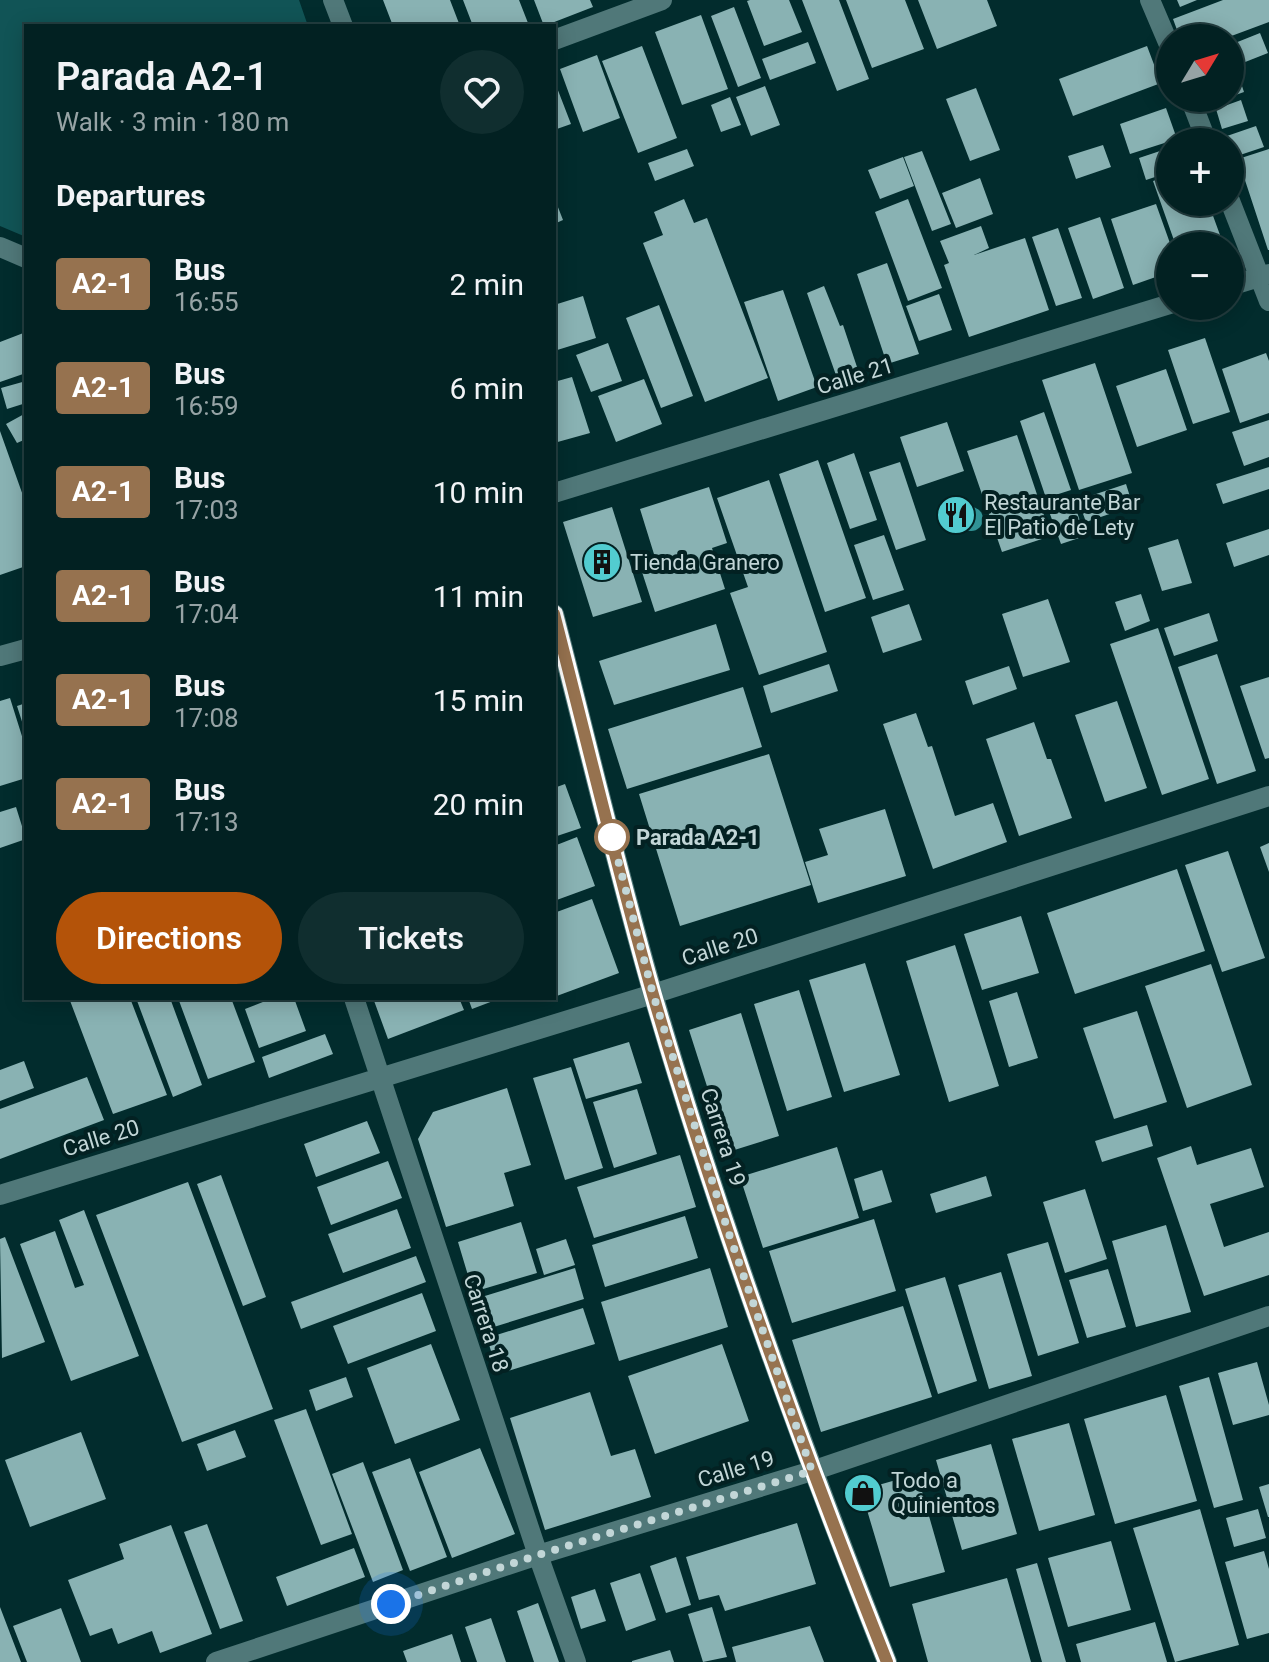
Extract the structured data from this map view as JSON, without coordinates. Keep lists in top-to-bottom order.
{
  "streets": {
    "street": [
      "Calle 21",
      "Calle 20",
      "Carrera 19",
      "Carrera 18",
      "Calle 19"
    ]
  },
  "crossings": [
    ["Calle 20", "Carrera 19"],
    ["Calle 20", "Carrera 18"],
    ["Carrera 19", "Calle 19"],
    ["Carrera 18", "Calle 19"]
  ],
  "places": {
    "restaurant": ["Restaurante Bar El Patio de Lety"],
    "building": ["Tienda Granero"],
    "other": ["Parada A2-1"],
    "shop": ["Todo a Quinientos"]
  },
  "lines": ["bus line A2-1"],
  "north": "top right",
  "page": {
    "map_buttons": ["+", "−"],
    "heading": [
      ["Parada A2-1", "Walk · 3 min · 180 m"],
      "Departures"
    ],
    "list": [
      {
        "mark": "A2-1",
        "name": "Bus",
        "note": "16:55",
        "value": "2 min"
      },
      {
        "mark": "A2-1",
        "name": "Bus",
        "note": "16:59",
        "value": "6 min"
      },
      {
        "mark": "A2-1",
        "name": "Bus",
        "note": "17:03",
        "value": "10 min"
      },
      {
        "mark": "A2-1",
        "name": "Bus",
        "note": "17:04",
        "value": "11 min"
      },
      {
        "mark": "A2-1",
        "name": "Bus",
        "note": "17:08",
        "value": "15 min"
      },
      {
        "mark": "A2-1",
        "name": "Bus",
        "note": "17:13",
        "value": "20 min"
      }
    ],
    "buttons": ["Directions", "Tickets"]
  }
}
